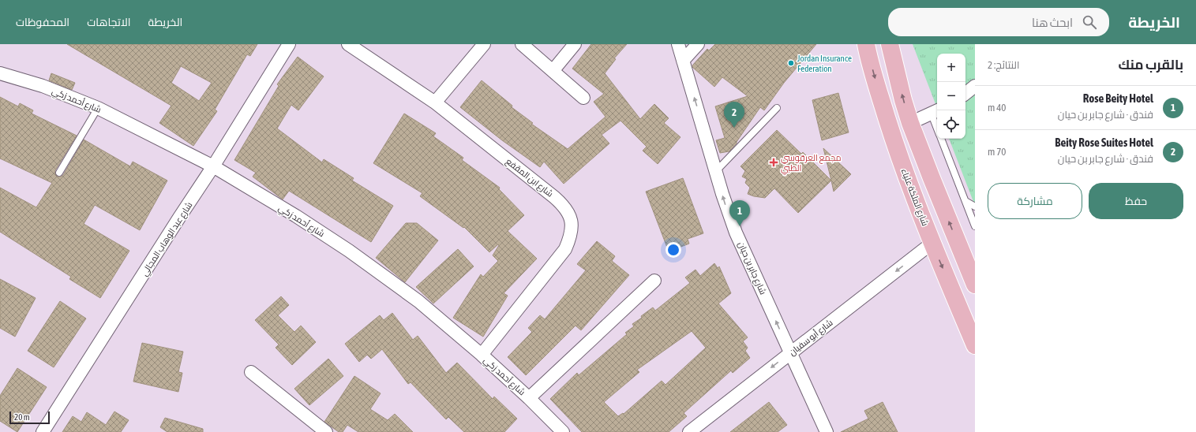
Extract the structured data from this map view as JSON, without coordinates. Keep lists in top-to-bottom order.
{
  "streets": {
    "main road": ["شارع الملكة علياء"],
    "street": [
      "شارع أحمد زكي",
      "شارع ابن المقفع",
      "شارع عبد الوهاب المجالي",
      "شارع جابر بن حيان",
      "شارع أبو سفيان"
    ]
  },
  "crossings": [
    ["شارع أحمد زكي", "شارع ابن المقفع"],
    ["شارع أحمد زكي", "شارع عبد الوهاب المجالي"],
    ["شارع الملكة علياء", "شارع أبو سفيان"],
    ["شارع جابر بن حيان", "شارع أبو سفيان"]
  ],
  "one_way": ["شارع جابر بن حيان", "شارع أبو سفيان"],
  "places": {
    "other": ["Jordan Insurance Federation"],
    "health": ["مجمع العرقوسي الطبي"]
  },
  "scale_bar": "20 m",
  "page": {
    "header": "الخريطة",
    "search": "ابحث هنا",
    "nav": ["الخريطة", "الاتجاهات", "المحفوظات"],
    "heading": ["بالقرب منك", "النتائج: 2"],
    "map_buttons": ["+", "−"],
    "list": [
      {
        "mark": "1",
        "name": "Rose Beity Hotel",
        "note": "فندق · شارع جابر بن حيان",
        "value": "40 m"
      },
      {
        "mark": "2",
        "name": "Beity Rose Suites Hotel",
        "note": "فندق · شارع جابر بن حيان",
        "value": "70 m"
      }
    ],
    "pins": ["2", "1"],
    "buttons": ["حفظ", "مشاركة"],
    "scale": "20 m"
  }
}
